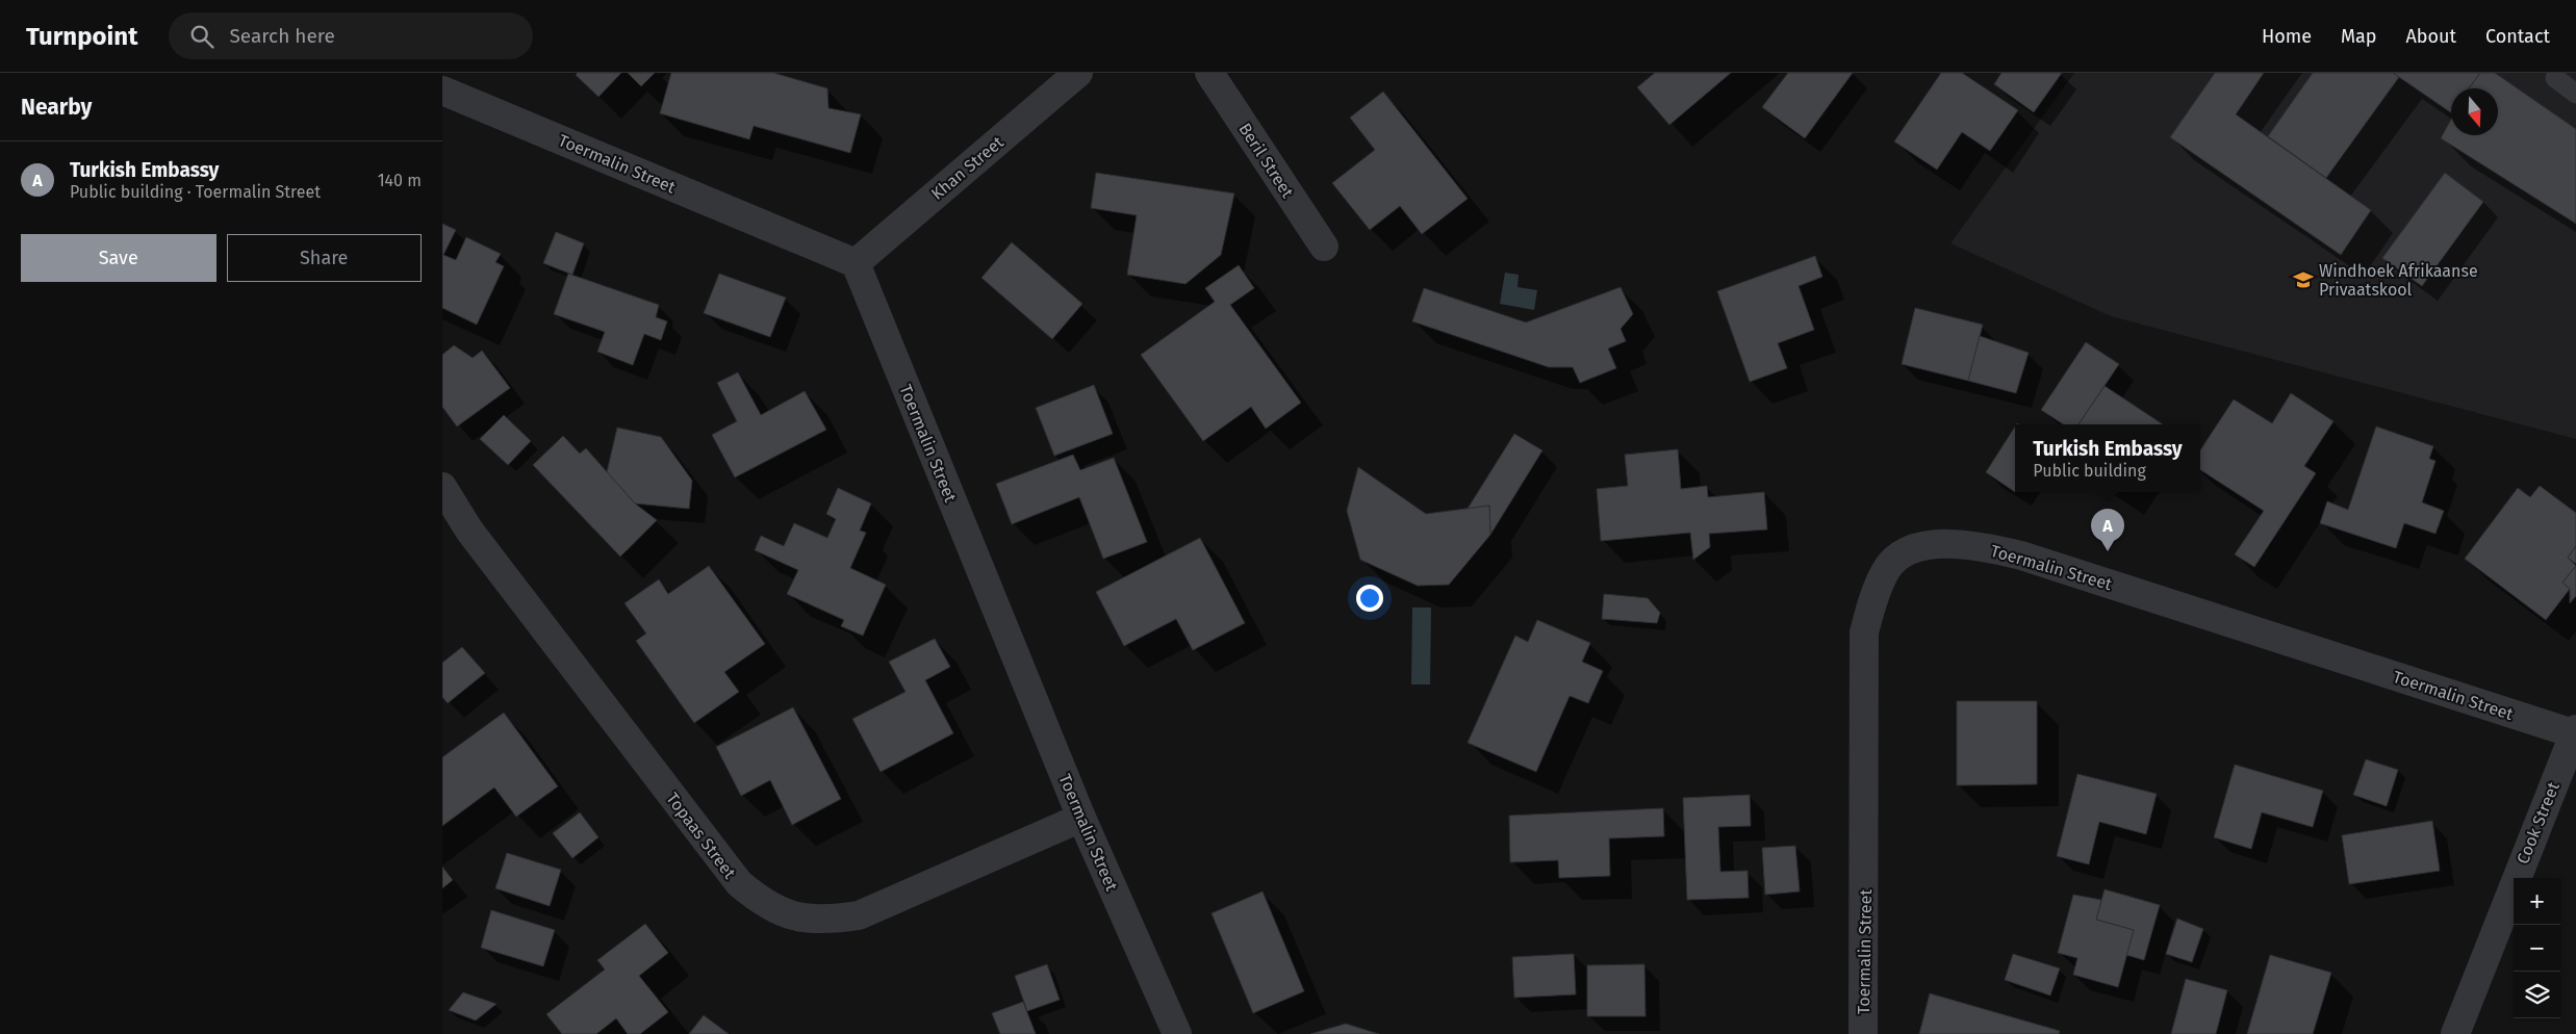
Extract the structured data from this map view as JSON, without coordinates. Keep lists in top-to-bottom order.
{
  "streets": {
    "street": [
      "Beril Street",
      "Toermalin Street",
      "Khan Street",
      "Cook Street",
      "Topaas Street"
    ]
  },
  "crossings": [
    ["Toermalin Street", "Khan Street"],
    ["Toermalin Street", "Cook Street"],
    ["Toermalin Street", "Topaas Street"]
  ],
  "places": {
    "school or university": ["Windhoek Afrikaanse Privaatskool"]
  },
  "north": "bottom",
  "page": {
    "header": "Turnpoint",
    "search": "Search here",
    "nav": [
      "Home",
      "Map",
      "About",
      "Contact"
    ],
    "heading": "Nearby",
    "list": [
      {
        "mark": "A",
        "name": "Turkish Embassy",
        "note": "Public building · Toermalin Street",
        "value": "140 m"
      }
    ],
    "buttons": ["Save", "Share"],
    "popup": ["Turkish Embassy", "Public building"],
    "pins": "A",
    "map_buttons": ["+", "−"]
  }
}
